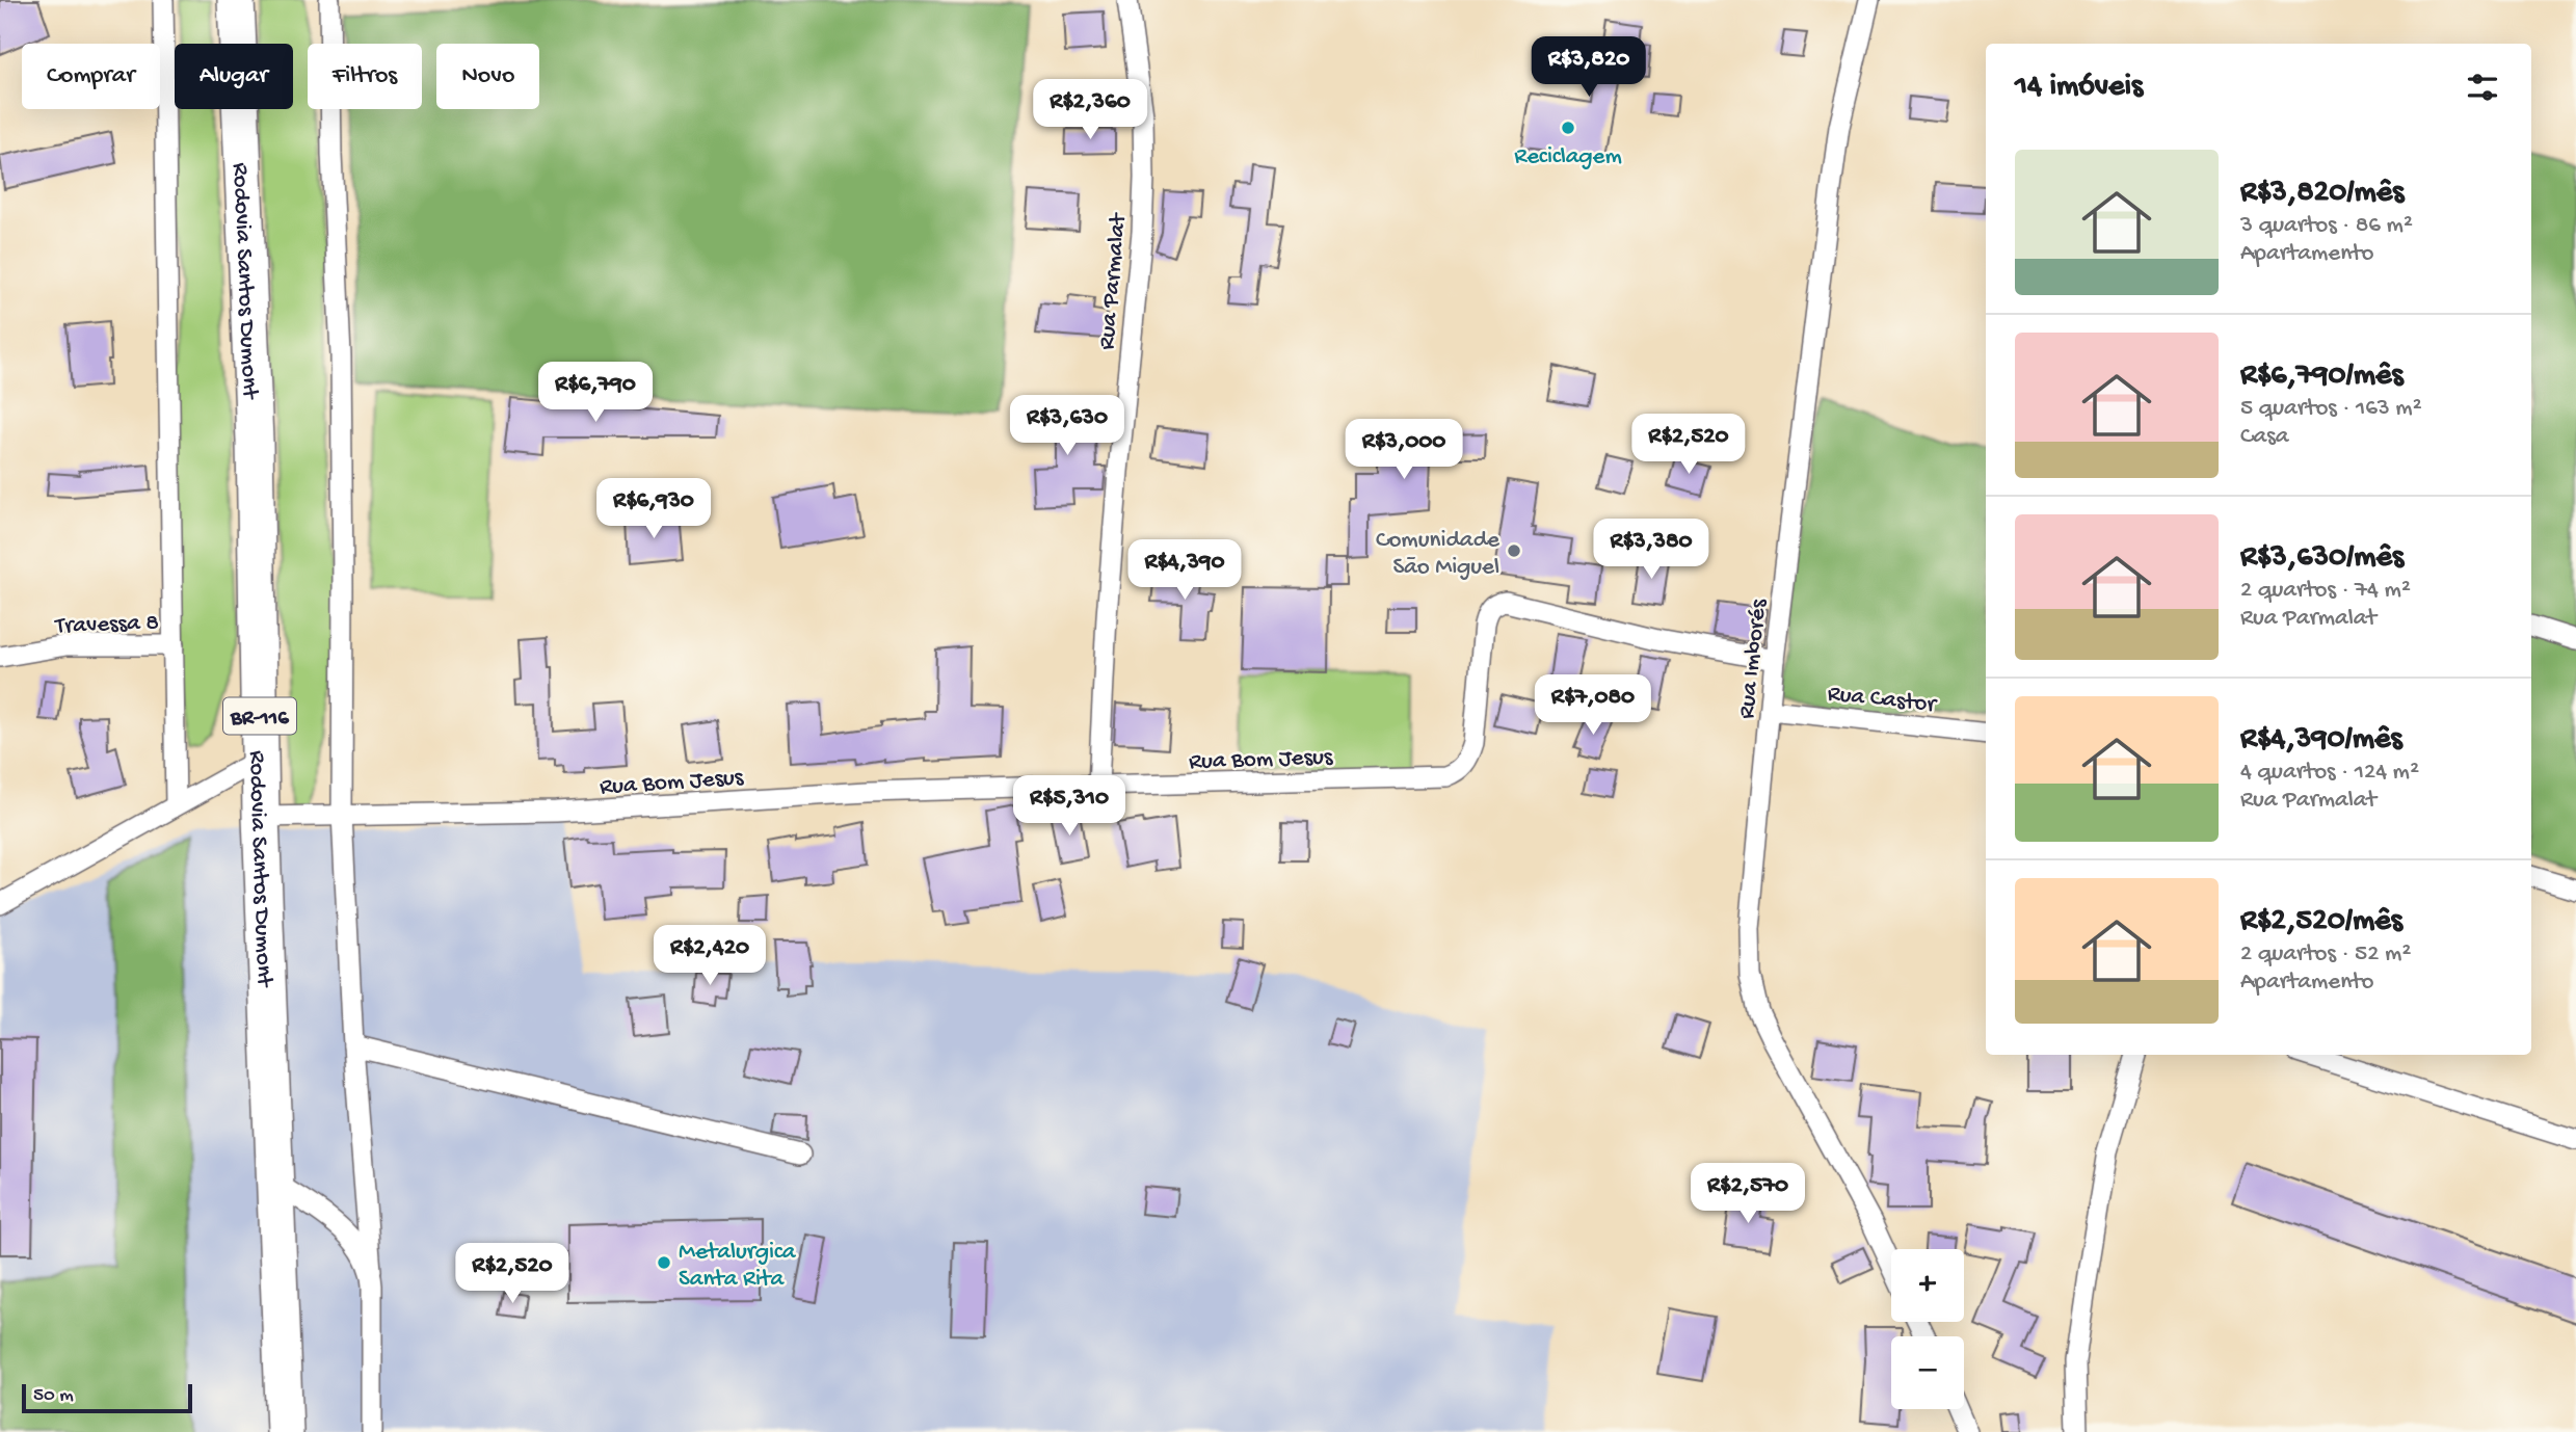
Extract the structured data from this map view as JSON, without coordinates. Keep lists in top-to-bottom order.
{
  "streets": {
    "highway": ["Rodovia Santos Dumont", "BR-116"],
    "street": [
      "Rua Parmalat",
      "Travessa 8",
      "Rua Imborés",
      "Rua Castor",
      "Rua Bom Jesus"
    ]
  },
  "crossings": [
    ["Rodovia Santos Dumont", "Rua Bom Jesus"],
    ["Rua Parmalat", "Rua Bom Jesus"],
    ["Rua Imborés", "Rua Castor"],
    ["Rua Imborés", "Rua Bom Jesus"]
  ],
  "places": ["Reciclagem", "Comunidade São Miguel", "Metalurgica Santa Rita"],
  "scale_bar": "50 m",
  "page": {
    "price": [
      "R$3,820",
      "R$2,360",
      "R$6,790",
      "R$3,630",
      "R$2,520",
      "R$3,000",
      "R$6,930",
      "R$3,380",
      "R$4,390",
      "R$7,080",
      "R$5,310",
      "R$2,420",
      "R$2,570",
      "R$2,520"
    ],
    "chip": [
      "Comprar",
      "Alugar",
      "Filtros",
      "Novo"
    ],
    "heading": "14 imóveis",
    "list": [
      {
        "name": "R$3,820/mês",
        "note": "3 quartos · 86 m² · Apartamento"
      },
      {
        "name": "R$6,790/mês",
        "note": "5 quartos · 163 m² · Casa"
      },
      {
        "name": "R$3,630/mês",
        "note": "2 quartos · 74 m² · Rua Parmalat"
      },
      {
        "name": "R$4,390/mês",
        "note": "4 quartos · 124 m² · Rua Parmalat"
      },
      {
        "name": "R$2,520/mês",
        "note": "2 quartos · 52 m² · Apartamento"
      }
    ],
    "map_buttons": ["+", "−"],
    "scale": "50 m"
  }
}
